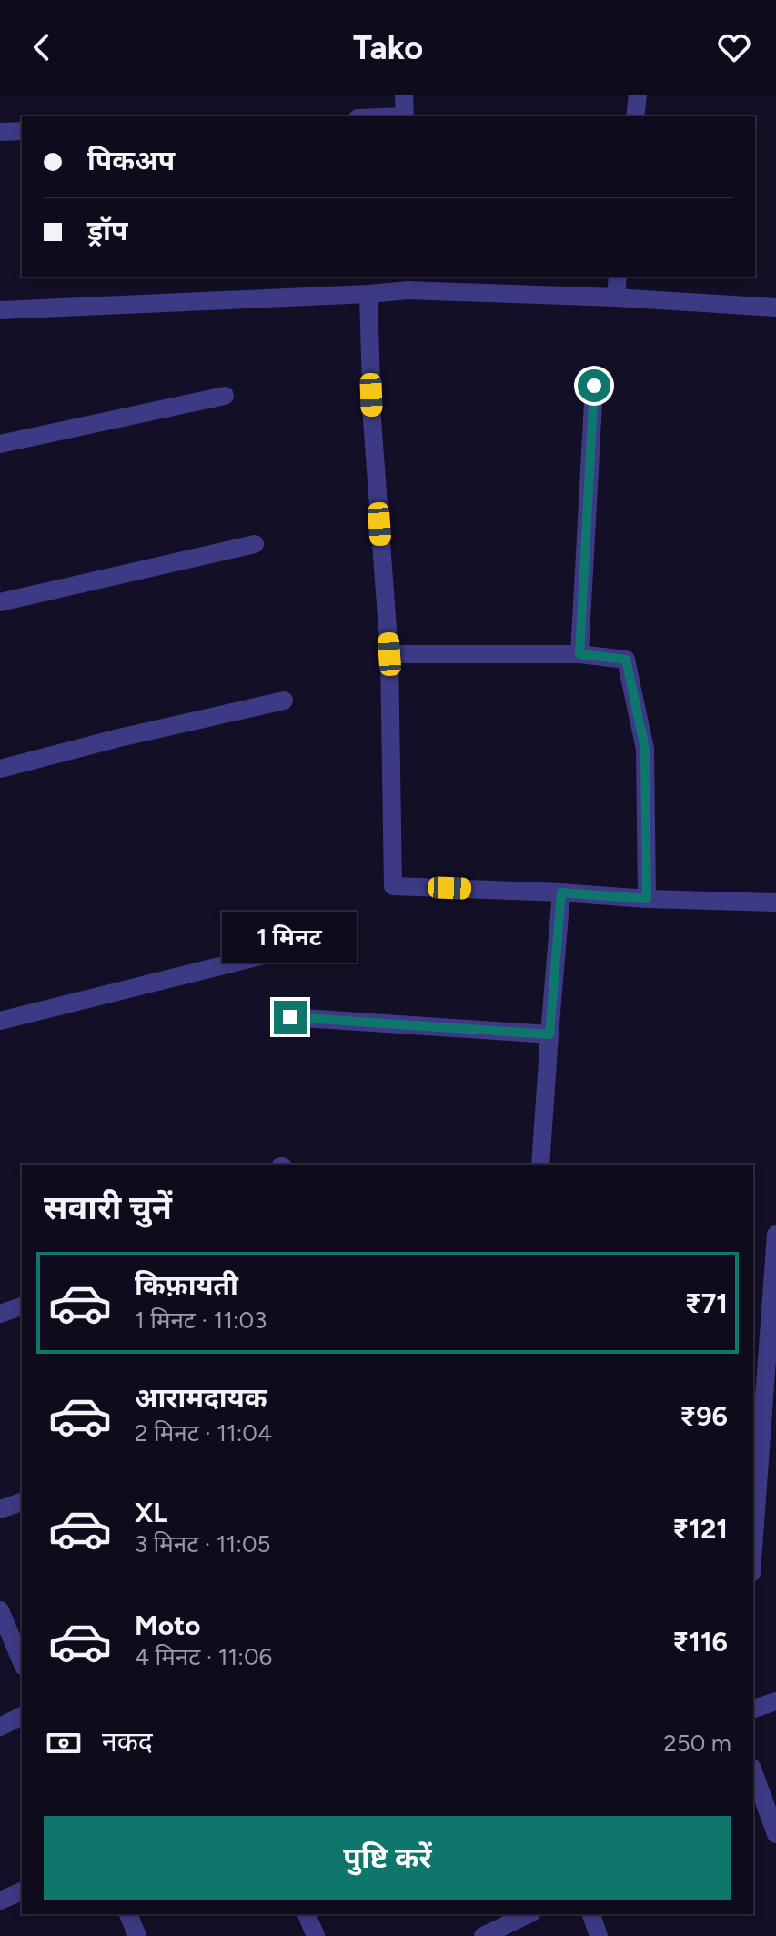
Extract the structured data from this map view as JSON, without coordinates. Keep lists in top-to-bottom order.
{
  "page": {
    "header": "Tako",
    "banner": ["पिकअप", "ड्रॉप"],
    "bubble": "1 मिनट",
    "heading": "सवारी चुनें",
    "list": [
      {
        "name": "किफ़ायती",
        "note": "1 मिनट · 11:03",
        "value": "₹71"
      },
      {
        "name": "आरामदायक",
        "note": "2 मिनट · 11:04",
        "value": "₹96"
      },
      {
        "name": "XL",
        "note": "3 मिनट · 11:05",
        "value": "₹121"
      },
      {
        "name": "Moto",
        "note": "4 मिनट · 11:06",
        "value": "₹116"
      }
    ],
    "pay": ["नकद", "250 m"],
    "buttons": "पुष्टि करें"
  }
}
